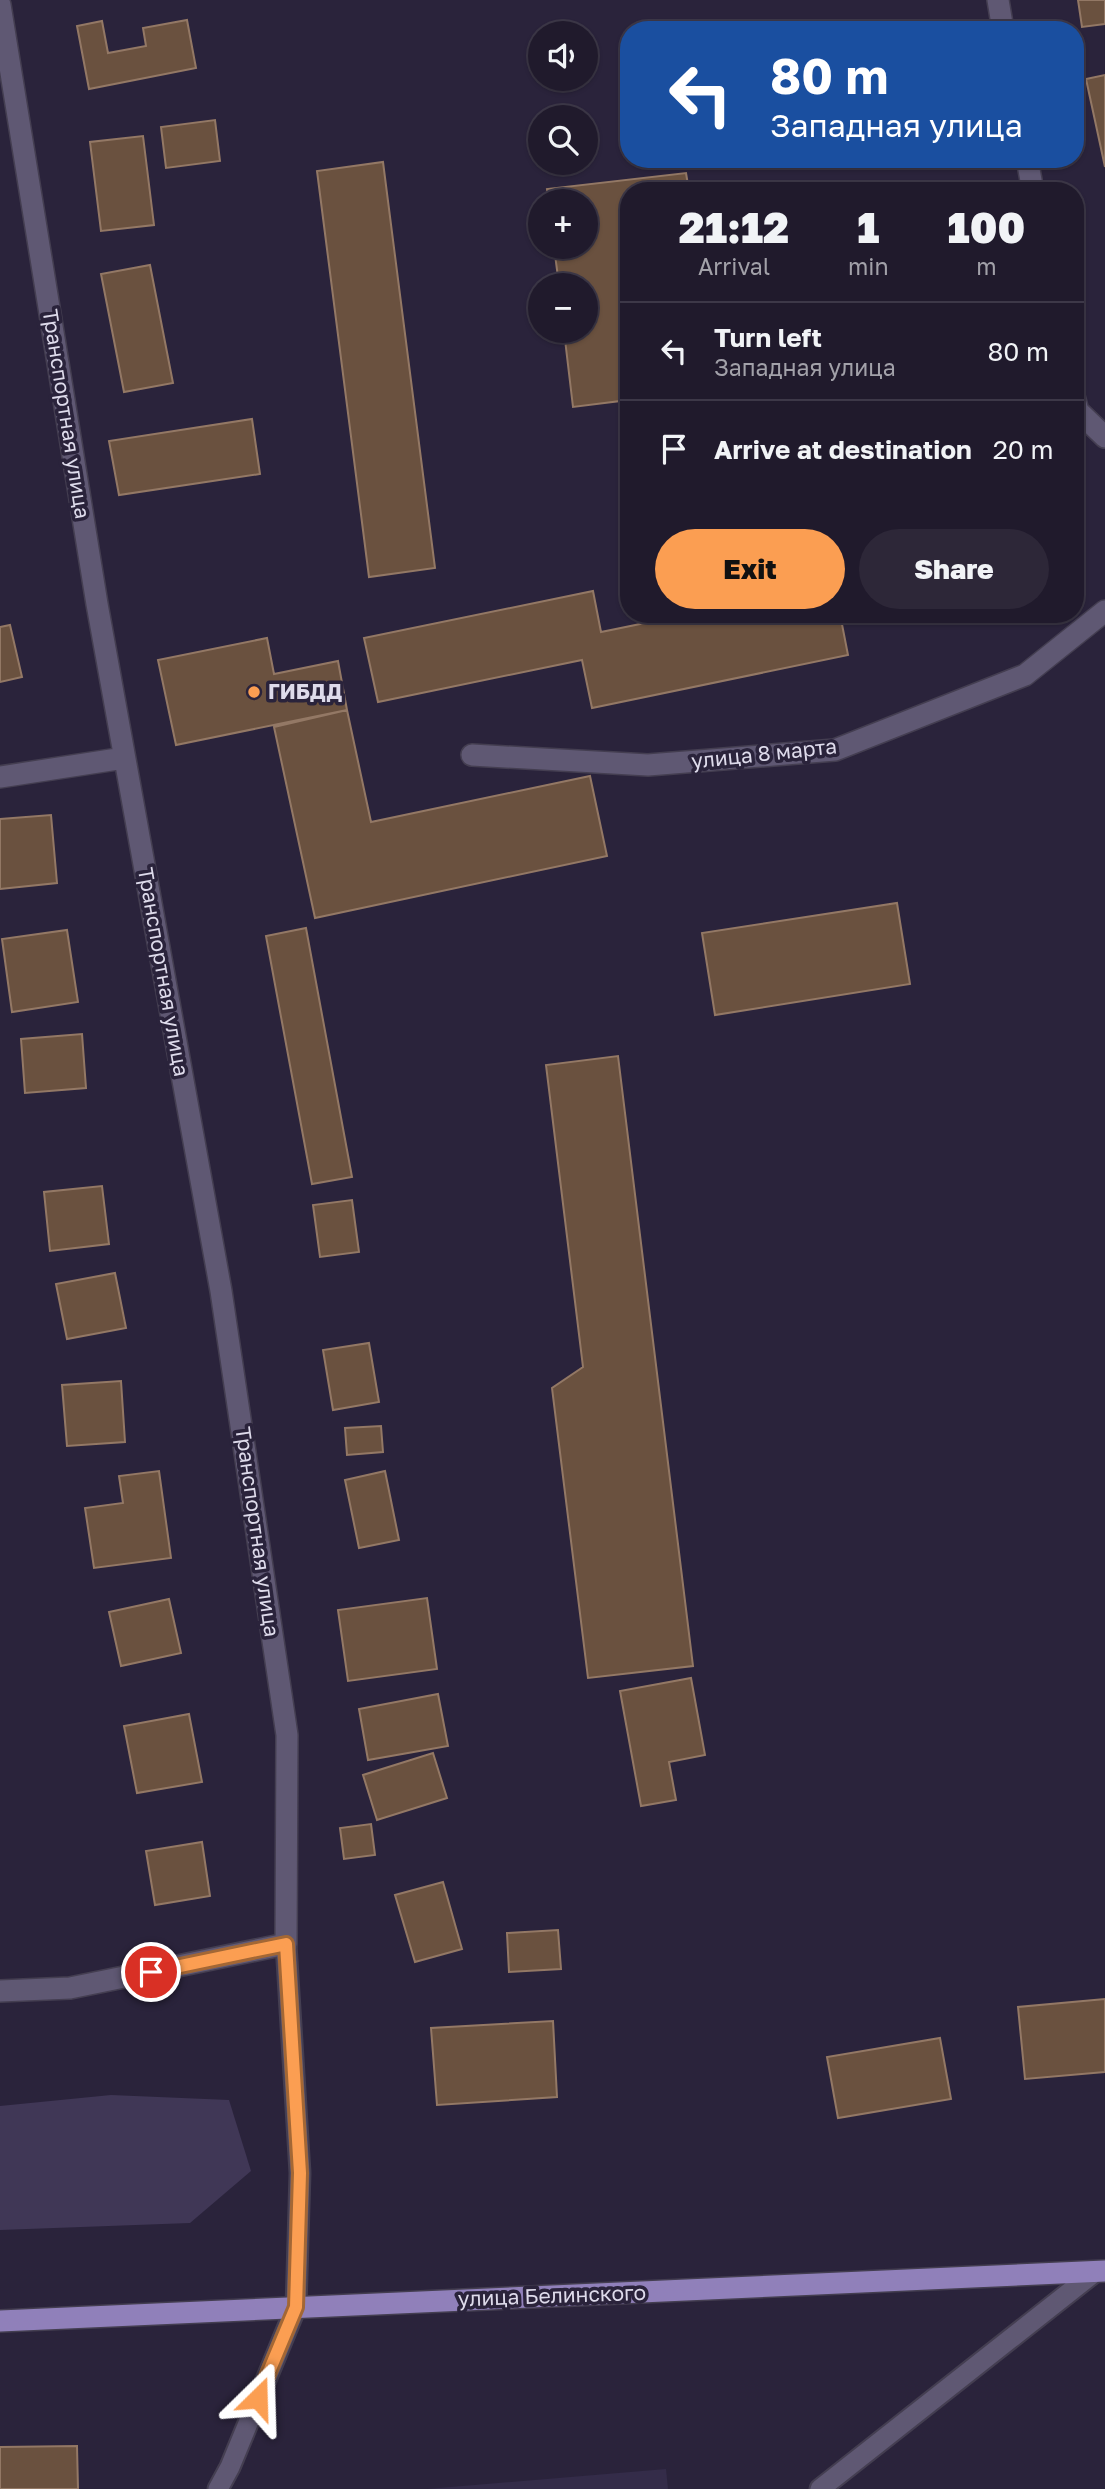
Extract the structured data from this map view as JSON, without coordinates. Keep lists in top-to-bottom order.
{
  "streets": {
    "main road": ["улица Белинского"],
    "street": ["Транспортная улица", "улица 8 марта"]
  },
  "places": ["ГИБДД"],
  "page": {
    "map_buttons": ["+", "−"],
    "turn": ["80 m", "Западная улица"],
    "eta": [
      "21:12",
      "Arrival",
      "1",
      "min",
      "100",
      "m"
    ],
    "list": [
      {
        "name": "Turn left",
        "note": "Западная улица",
        "value": "80 m"
      },
      {
        "name": "Arrive at destination",
        "value": "20 m"
      }
    ],
    "buttons": ["Exit", "Share"]
  }
}
